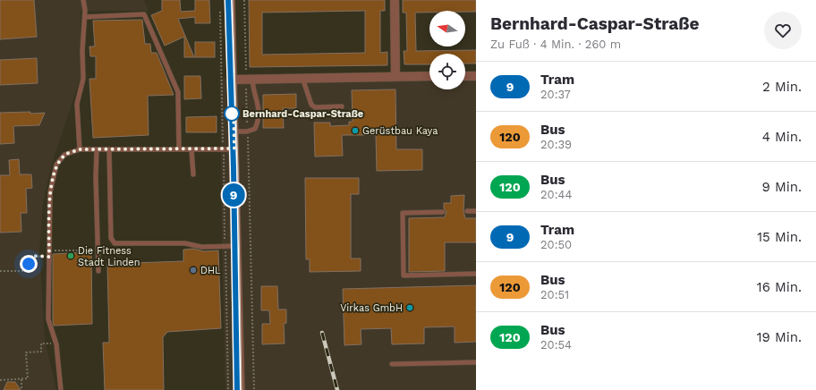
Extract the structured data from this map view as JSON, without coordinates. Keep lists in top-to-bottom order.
{
  "places": [
    "Bernhard-Caspar-Straße",
    "Gerüstbau Kaya",
    "Die Fitness Stadt Linden",
    "DHL",
    "Virkas GmbH"
  ],
  "lines": ["tram line 9"],
  "north": "left",
  "page": {
    "on_map": "9",
    "heading": ["Bernhard-Caspar-Straße", "Zu Fuß · 4 Min. · 260 m"],
    "list": [
      {
        "mark": "9",
        "name": "Tram",
        "note": "20:37",
        "value": "2 Min."
      },
      {
        "mark": "120",
        "name": "Bus",
        "note": "20:39",
        "value": "4 Min."
      },
      {
        "mark": "120",
        "name": "Bus",
        "note": "20:44",
        "value": "9 Min."
      },
      {
        "mark": "9",
        "name": "Tram",
        "note": "20:50",
        "value": "15 Min."
      },
      {
        "mark": "120",
        "name": "Bus",
        "note": "20:51",
        "value": "16 Min."
      },
      {
        "mark": "120",
        "name": "Bus",
        "note": "20:54",
        "value": "19 Min."
      }
    ]
  }
}
